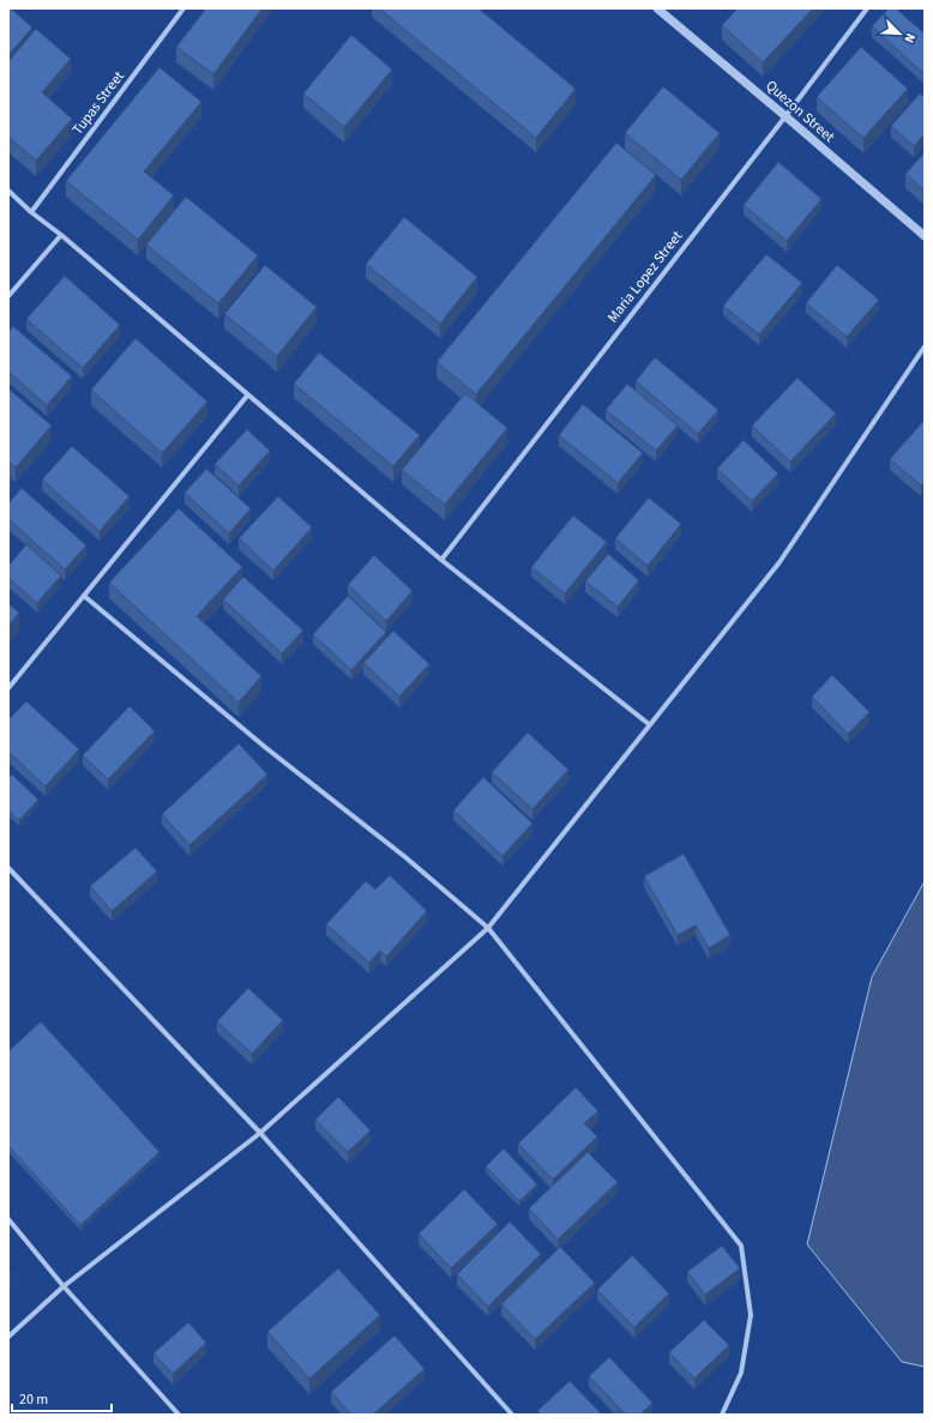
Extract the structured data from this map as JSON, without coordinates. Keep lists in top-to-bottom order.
{
  "streets": {
    "street": ["Tupas Street", "Quezon Street", "Maria Lopez Street"]
  },
  "crossings": [
    ["Quezon Street", "Maria Lopez Street"]
  ],
  "scale_bar": "20 m",
  "north": "bottom right"
}
